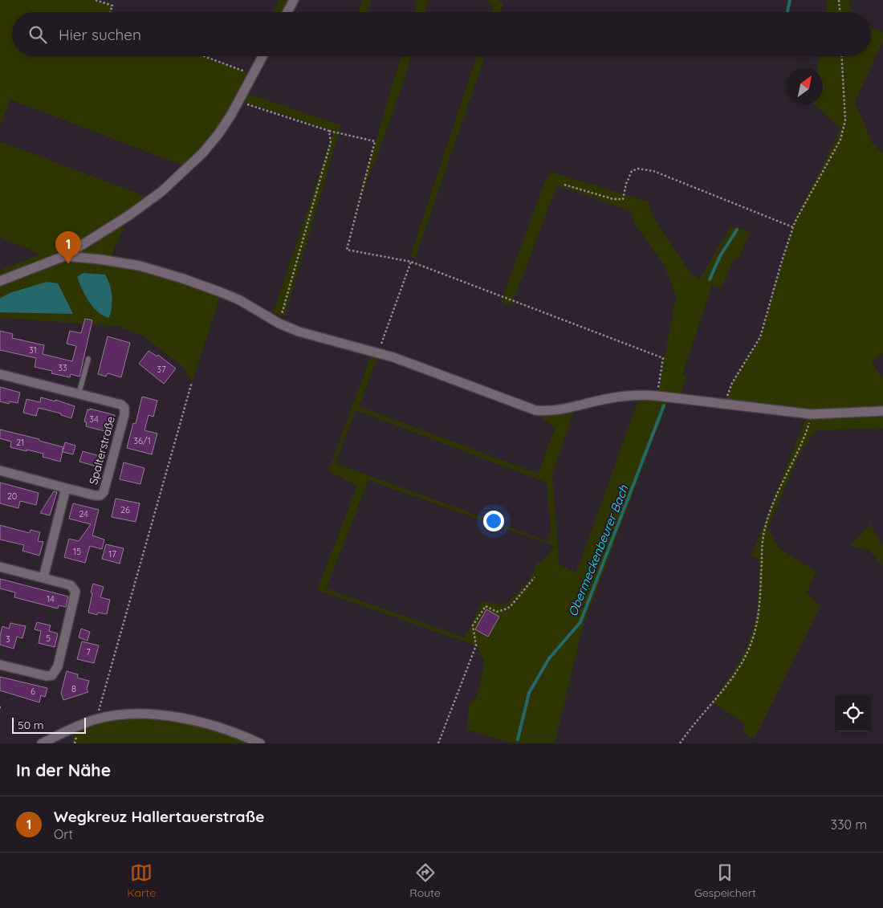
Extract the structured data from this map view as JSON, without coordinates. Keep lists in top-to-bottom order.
{
  "streets": {
    "street": ["Spalterstraße"]
  },
  "water": ["Obermeckenbeurer Bach"],
  "house_numbers": [
    "31",
    "33",
    "37",
    "34",
    "36/1",
    "21",
    "20",
    "26",
    "24",
    "15",
    "17",
    "14",
    "5",
    "3",
    "7",
    "8",
    "6"
  ],
  "scale_bar": "50 m",
  "north": "top right",
  "page": {
    "search": "Hier suchen",
    "pins": "1",
    "scale": "50 m",
    "heading": "In der Nähe",
    "list": [
      {
        "mark": "1",
        "name": "Wegkreuz Hallertauerstraße",
        "note": "Ort",
        "value": "330 m"
      }
    ],
    "nav": ["Karte", "Route", "Gespeichert"]
  }
}
